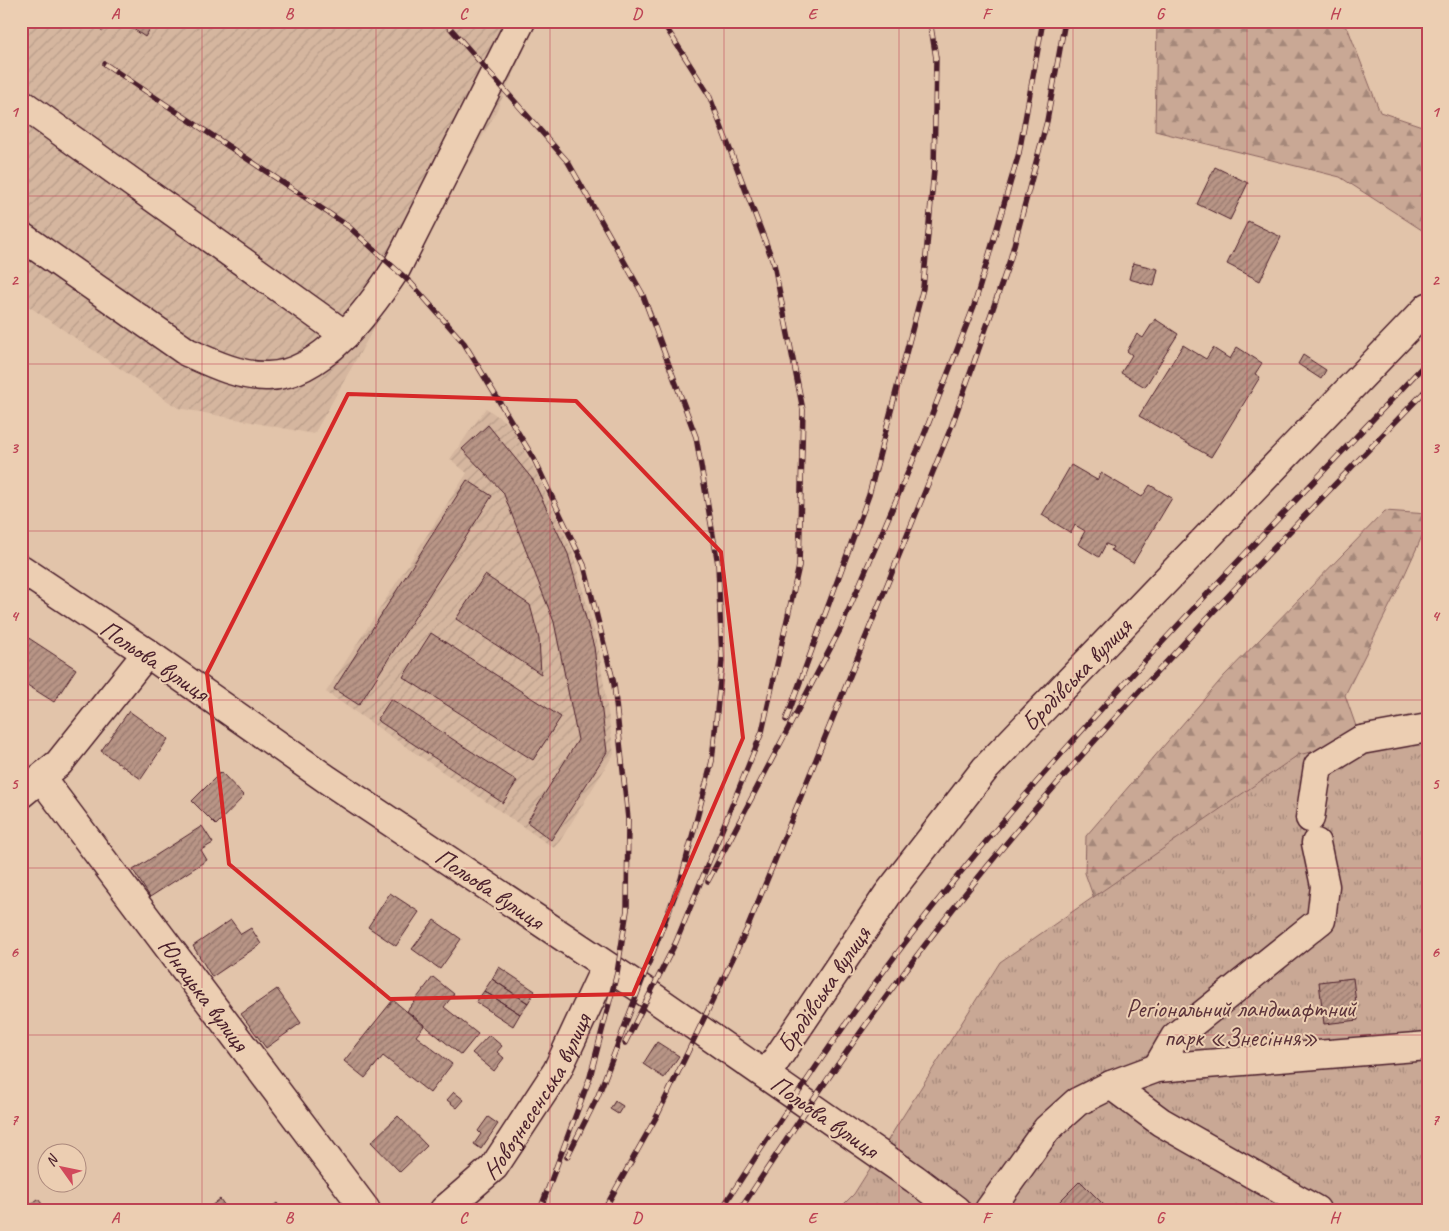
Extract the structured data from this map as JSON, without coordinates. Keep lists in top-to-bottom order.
{
  "streets": {
    "street": [
      "Польова вулиця",
      "Бродівська вулиця",
      "Юнацька вулиця",
      "Новознесенська вулиця"
    ]
  },
  "crossings": [
    ["Польова вулиця", "Бродівська вулиця"],
    ["Польова вулиця", "Новознесенська вулиця"]
  ],
  "parks": ["Регіональний ландшафтний парк «Знесіння»"],
  "north": "top left",
  "grid": {
    "columns": [
      "A",
      "B",
      "C",
      "D",
      "E",
      "F",
      "G",
      "H"
    ],
    "rows": [
      "1",
      "2",
      "3",
      "4",
      "5",
      "6",
      "7"
    ]
  }
}
